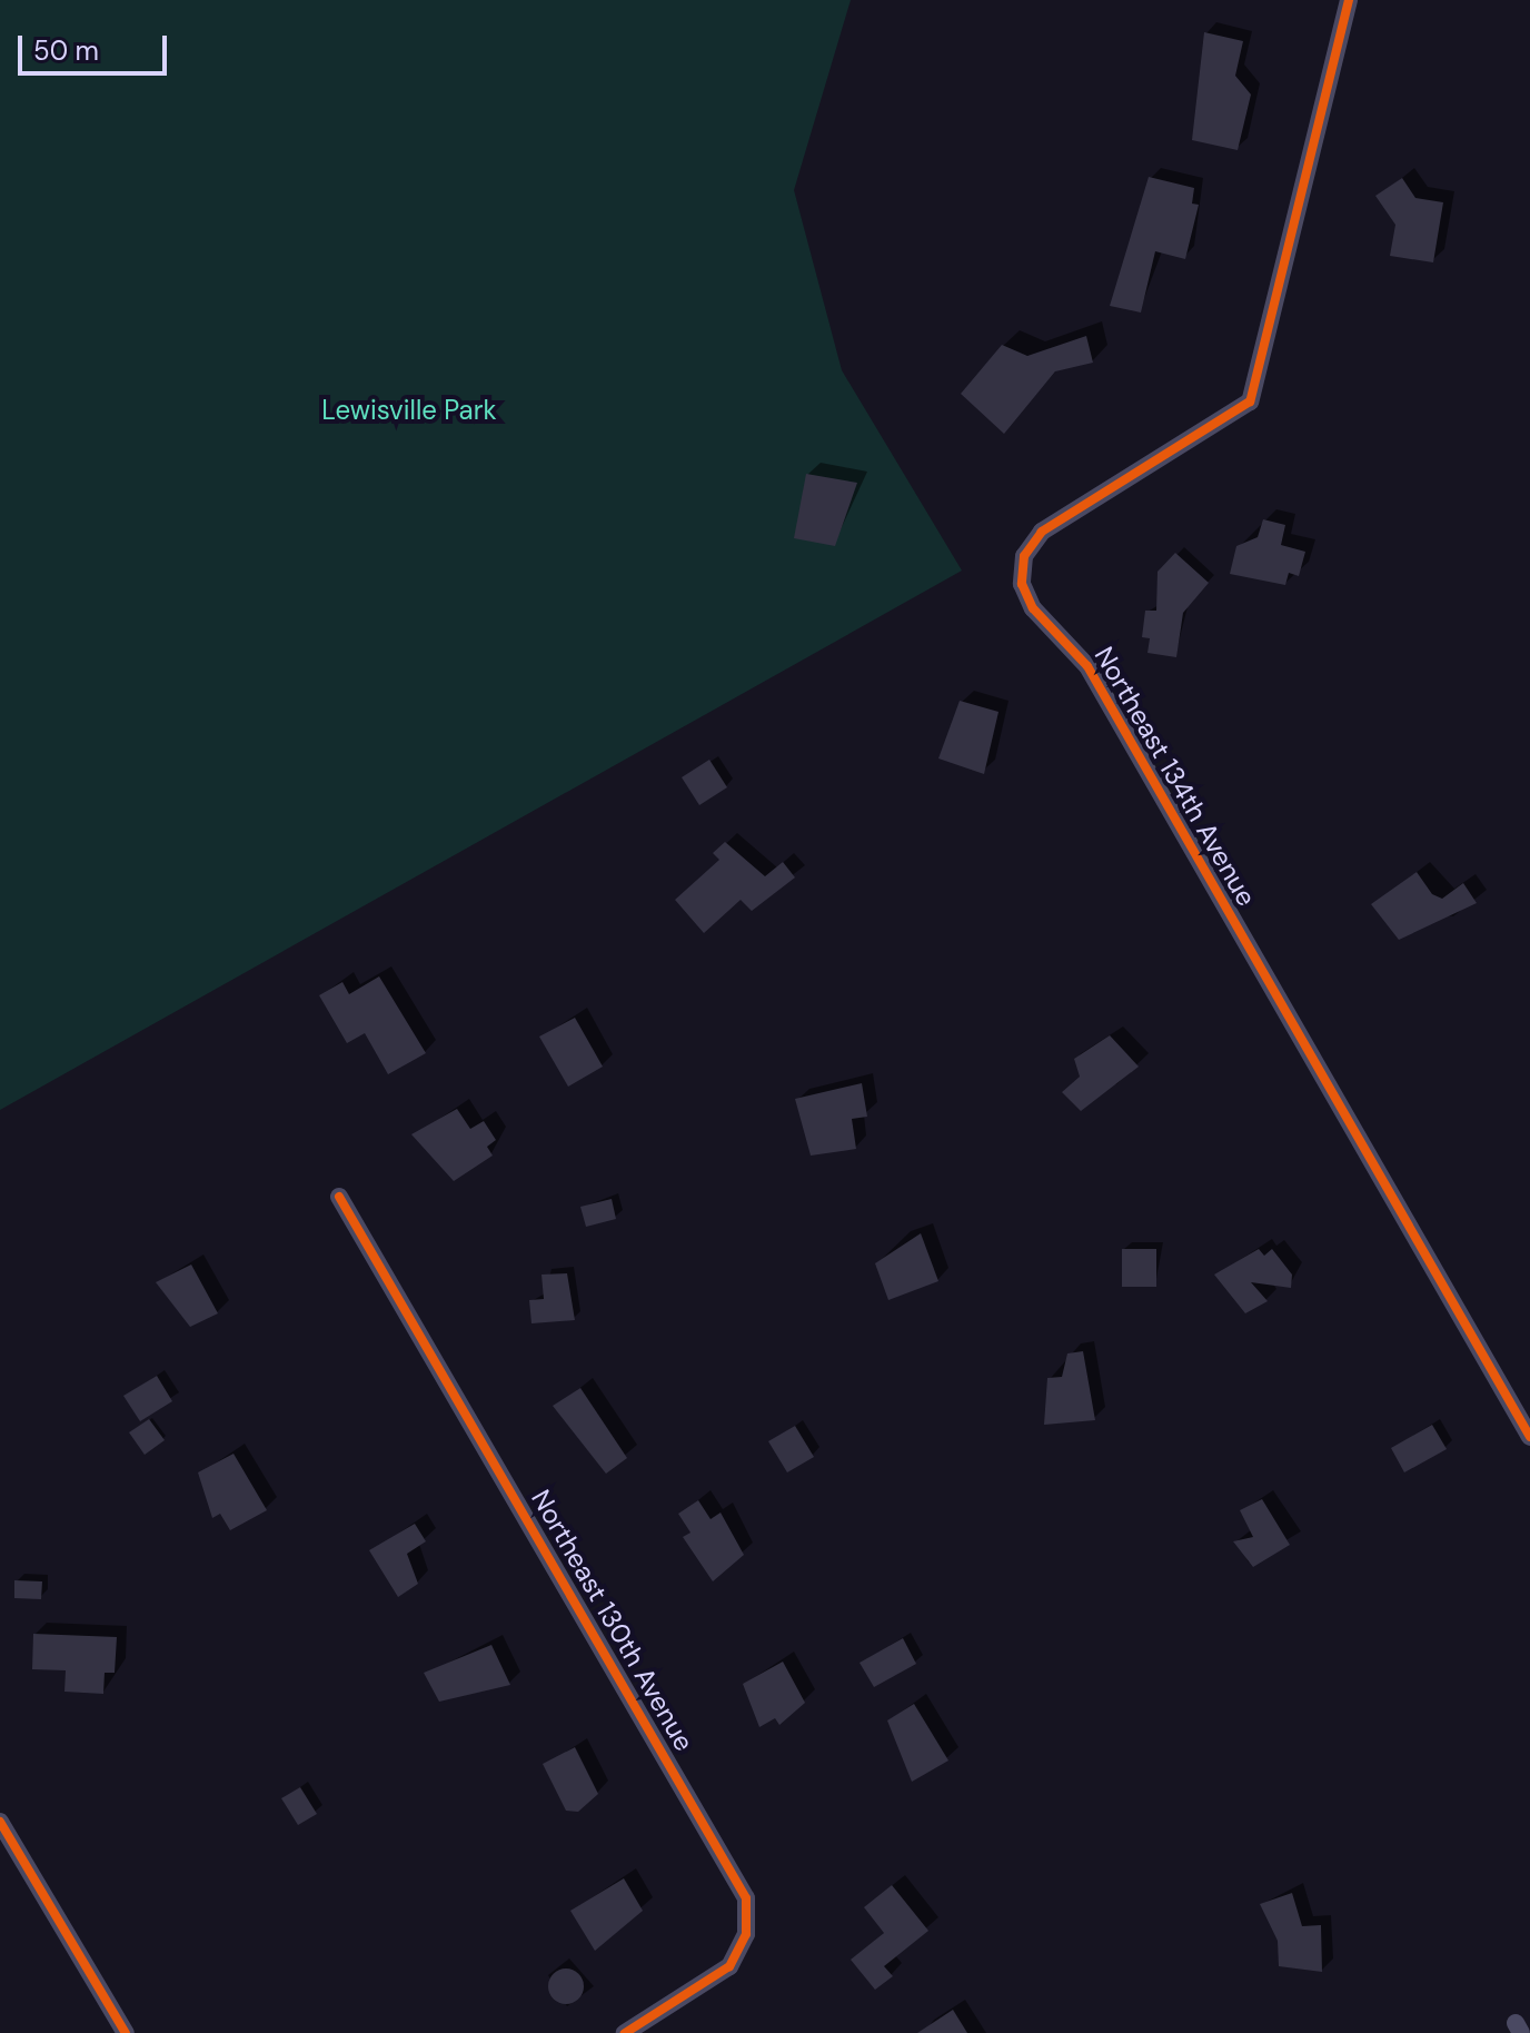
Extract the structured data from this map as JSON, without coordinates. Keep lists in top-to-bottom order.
{
  "streets": {
    "street": ["Northeast 134th Avenue", "Northeast 130th Avenue"]
  },
  "parks": ["Lewisville Park"],
  "scale_bar": "50 m"
}
